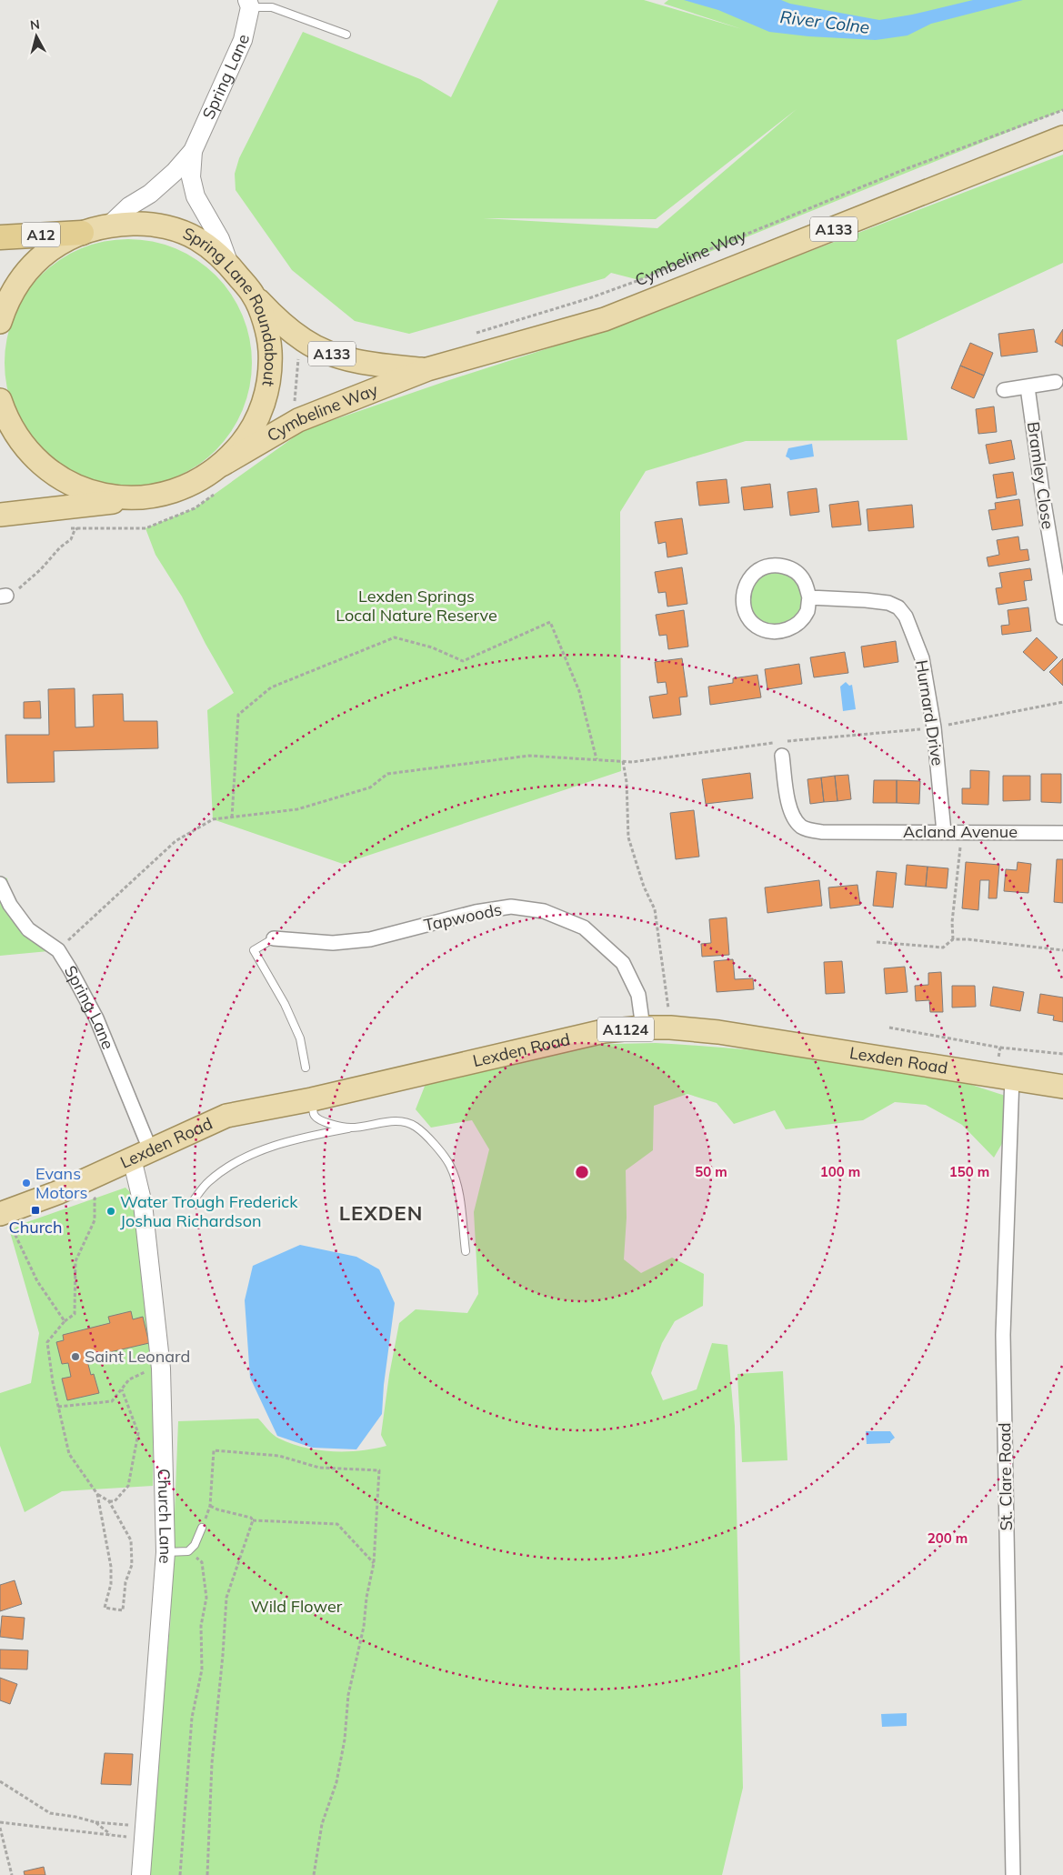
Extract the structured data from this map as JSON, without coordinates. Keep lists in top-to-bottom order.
{
  "streets": {
    "highway": ["A12"],
    "main road": [
      "A133",
      "Cymbeline Way",
      "Spring Lane Roundabout",
      "A1124",
      "Lexden Road"
    ],
    "street": [
      "Spring Lane",
      "Bramley Close",
      "Hurnard Drive",
      "Acland Avenue",
      "Tapwoods",
      "St. Clare Road",
      "Church Lane"
    ]
  },
  "crossings": [
    ["Spring Lane", "Spring Lane Roundabout"],
    ["Spring Lane", "Lexden Road"],
    ["Spring Lane", "Church Lane"],
    ["A12", "Spring Lane Roundabout"],
    ["Cymbeline Way", "Spring Lane Roundabout"],
    ["Hurnard Drive", "Acland Avenue"],
    ["Tapwoods", "Lexden Road"],
    ["Lexden Road", "St. Clare Road"],
    ["Lexden Road", "Church Lane"]
  ],
  "districts": ["LEXDEN"],
  "water": ["River Colne"],
  "parks": ["Lexden Springs Local Nature Reserve", "Wild Flower"],
  "places": {
    "other": ["Evans Motors", "Water Trough Frederick Joshua Richardson", "Saint Leonard"],
    "transit": ["Church"]
  },
  "north": "top",
  "rings": [
    "50 m",
    "100 m",
    "150 m",
    "200 m"
  ]
}
